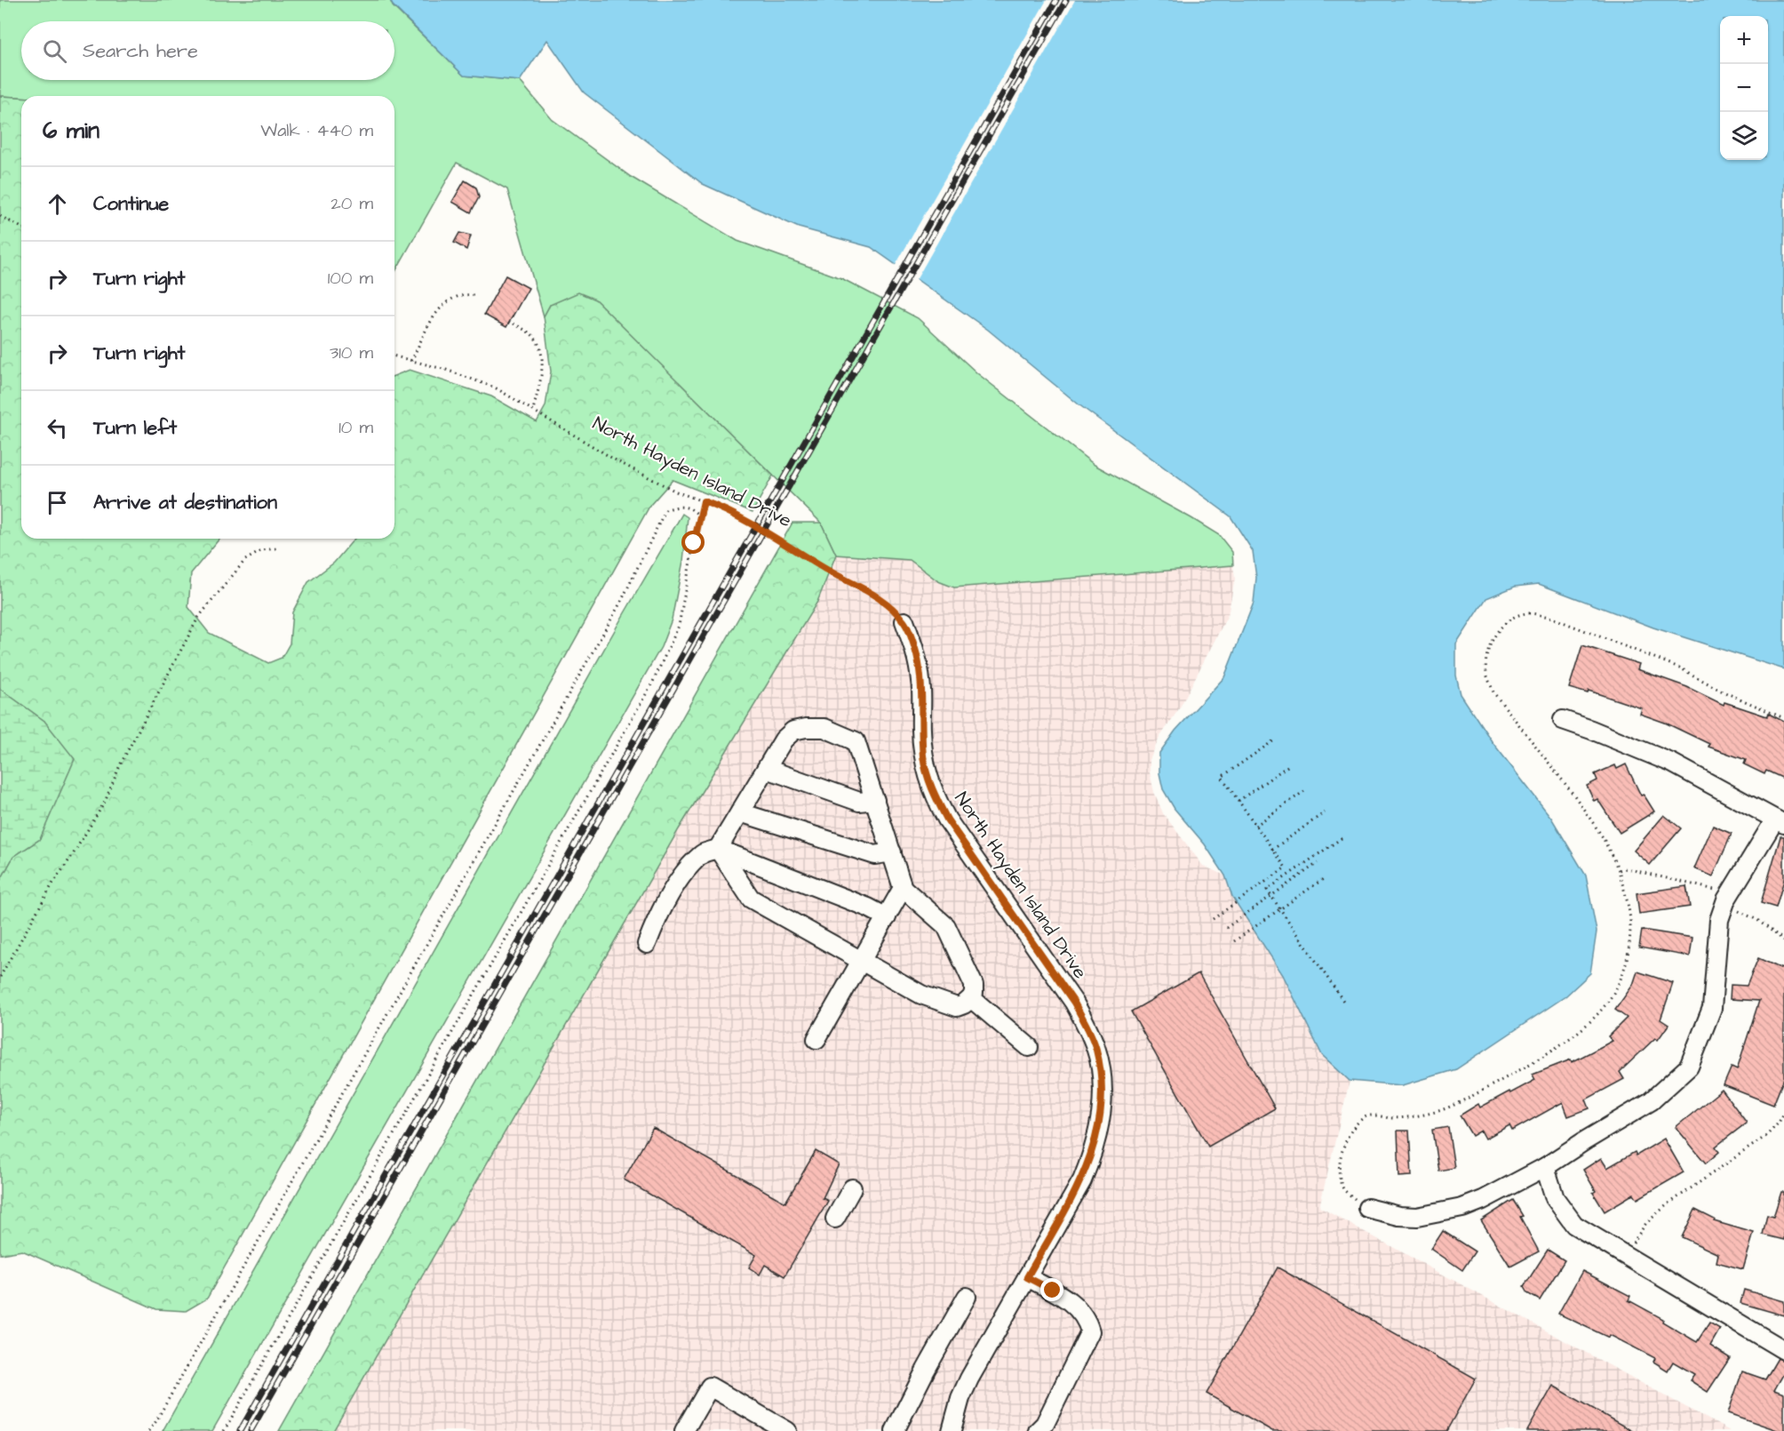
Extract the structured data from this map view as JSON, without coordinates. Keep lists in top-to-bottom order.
{
  "streets": {
    "street": ["North Hayden Island Drive"]
  },
  "page": {
    "map_buttons": ["+", "−"],
    "search": "Search here",
    "heading": ["6 min", "Walk · 440 m"],
    "list": [
      ["Continue", "20 m"],
      ["Turn right", "100 m"],
      ["Turn right", "310 m"],
      ["Turn left", "10 m"],
      "Arrive at destination"
    ]
  }
}
